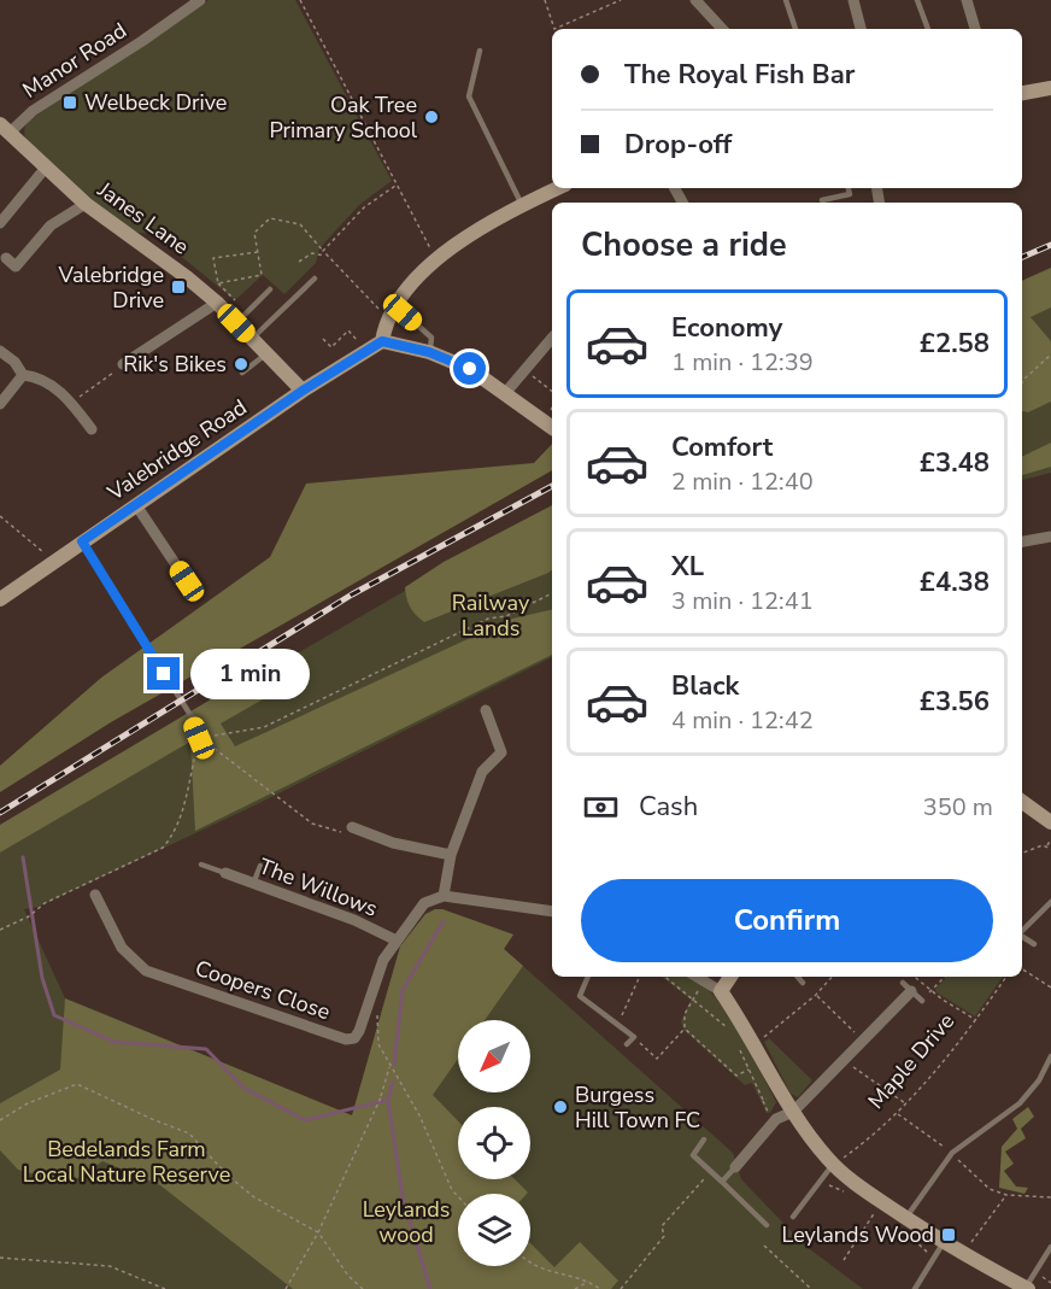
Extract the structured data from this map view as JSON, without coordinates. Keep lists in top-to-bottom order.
{
  "streets": {
    "street": [
      "Manor Road",
      "Janes Lane",
      "Valebridge Road",
      "The Willows",
      "Coopers Close",
      "Maple Drive"
    ]
  },
  "crossings": [
    ["Manor Road", "Janes Lane"],
    ["Janes Lane", "Valebridge Road"],
    ["The Willows", "Coopers Close"]
  ],
  "parks": ["Railway Lands", "Bedelands Farm Local Nature Reserve", "Leylands wood"],
  "places": {
    "transit": ["Welbeck Drive", "Valebridge Drive", "Leylands Wood"],
    "other": ["Oak Tree Primary School", "Rik's Bikes", "Burgess Hill Town FC"]
  },
  "north": "bottom left",
  "page": {
    "banner": ["The Royal Fish Bar", "Drop-off"],
    "heading": "Choose a ride",
    "list": [
      {
        "name": "Economy",
        "note": "1 min · 12:39",
        "value": "£2.58"
      },
      {
        "name": "Comfort",
        "note": "2 min · 12:40",
        "value": "£3.48"
      },
      {
        "name": "XL",
        "note": "3 min · 12:41",
        "value": "£4.38"
      },
      {
        "name": "Black",
        "note": "4 min · 12:42",
        "value": "£3.56"
      }
    ],
    "bubble": "1 min",
    "pay": ["Cash", "350 m"],
    "buttons": "Confirm"
  }
}
